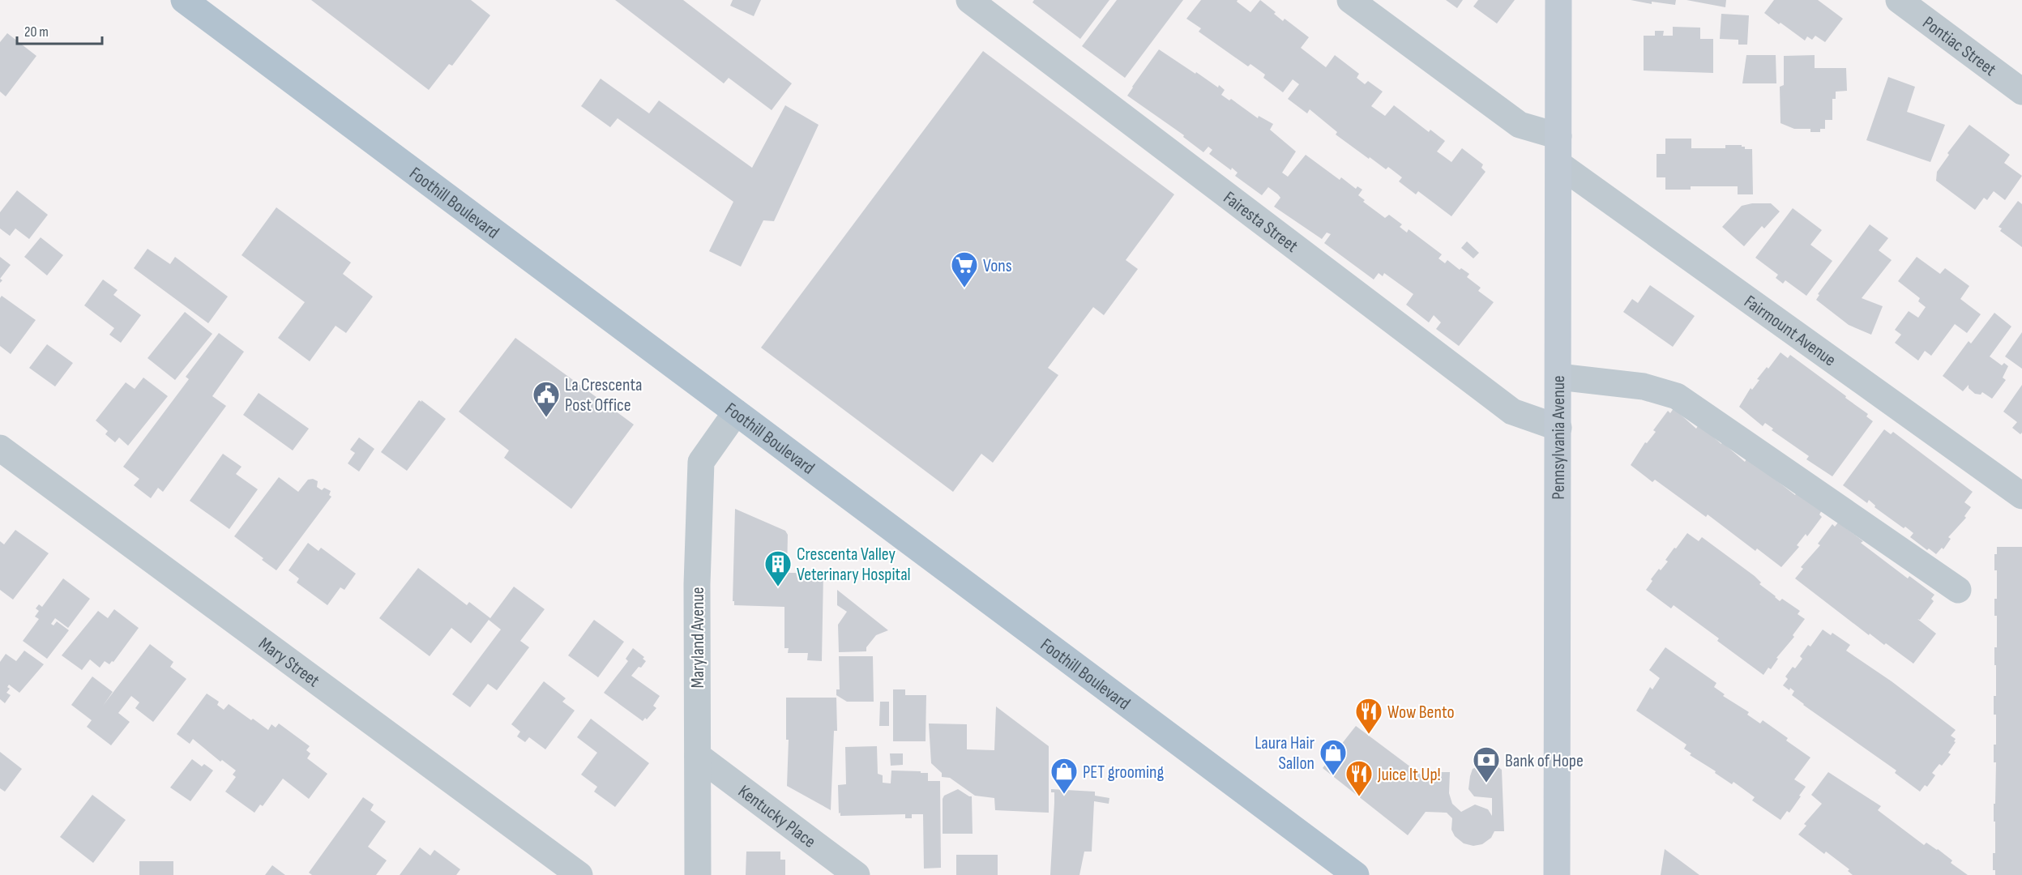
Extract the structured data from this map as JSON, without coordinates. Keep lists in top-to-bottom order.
{
  "streets": {
    "main road": ["Foothill Boulevard", "Pennsylvania Avenue"],
    "street": [
      "Pontiac Street",
      "Fairesta Street",
      "Fairmount Avenue",
      "Maryland Avenue",
      "Mary Street",
      "Kentucky Place"
    ]
  },
  "crossings": [
    ["Foothill Boulevard", "Maryland Avenue"],
    ["Fairesta Street", "Pennsylvania Avenue"],
    ["Fairmount Avenue", "Pennsylvania Avenue"],
    ["Maryland Avenue", "Kentucky Place"]
  ],
  "places": {
    "supermarket": ["Vons"],
    "public building": ["La Crescenta Post Office"],
    "building": ["Crescenta Valley Veterinary Hospital"],
    "restaurant": ["Wow Bento", "Juice It Up!"],
    "shop": ["Laura Hair Sallon", "PET grooming"],
    "bank": ["Bank of Hope"]
  },
  "scale_bar": "20 m"
}
